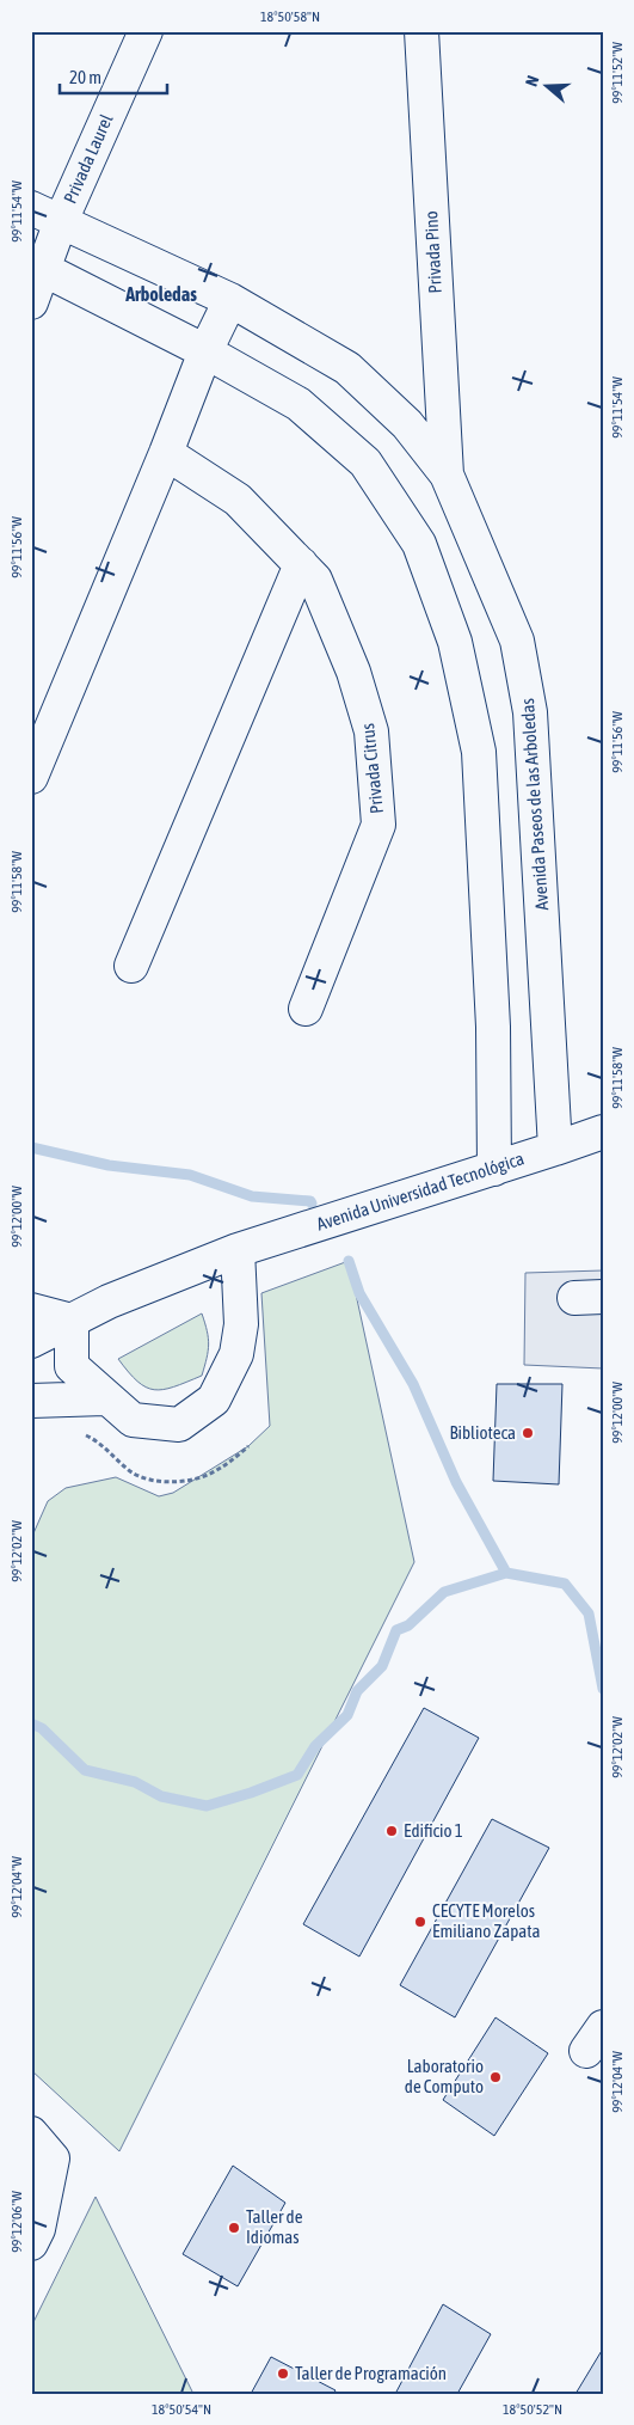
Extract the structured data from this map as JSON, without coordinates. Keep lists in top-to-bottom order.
{
  "streets": {
    "street": [
      "Privada Laurel",
      "Privada Pino",
      "Privada Citrus",
      "Avenida Paseos de las Arboledas",
      "Avenida Universidad Tecnológica"
    ]
  },
  "crossings": [
    ["Privada Laurel", "Avenida Paseos de las Arboledas"],
    ["Privada Pino", "Avenida Paseos de las Arboledas"],
    ["Avenida Paseos de las Arboledas", "Avenida Universidad Tecnológica"]
  ],
  "districts": ["Arboledas"],
  "places": [
    "Biblioteca",
    "Edificio 1",
    "CECYTE Morelos Emiliano Zapata",
    "Laboratorio de Computo",
    "Taller de Idiomas",
    "Taller de Programación"
  ],
  "scale_bar": "20 m",
  "north": "left",
  "coordinates": [
    "18°50'58\"N",
    "99°11'52\"W",
    "99°11'54\"W",
    "99°11'56\"W",
    "99°11'58\"W",
    "99°12'00\"W",
    "99°12'02\"W",
    "99°12'04\"W",
    "99°12'06\"W",
    "18°50'54\"N",
    "18°50'52\"N"
  ]
}
